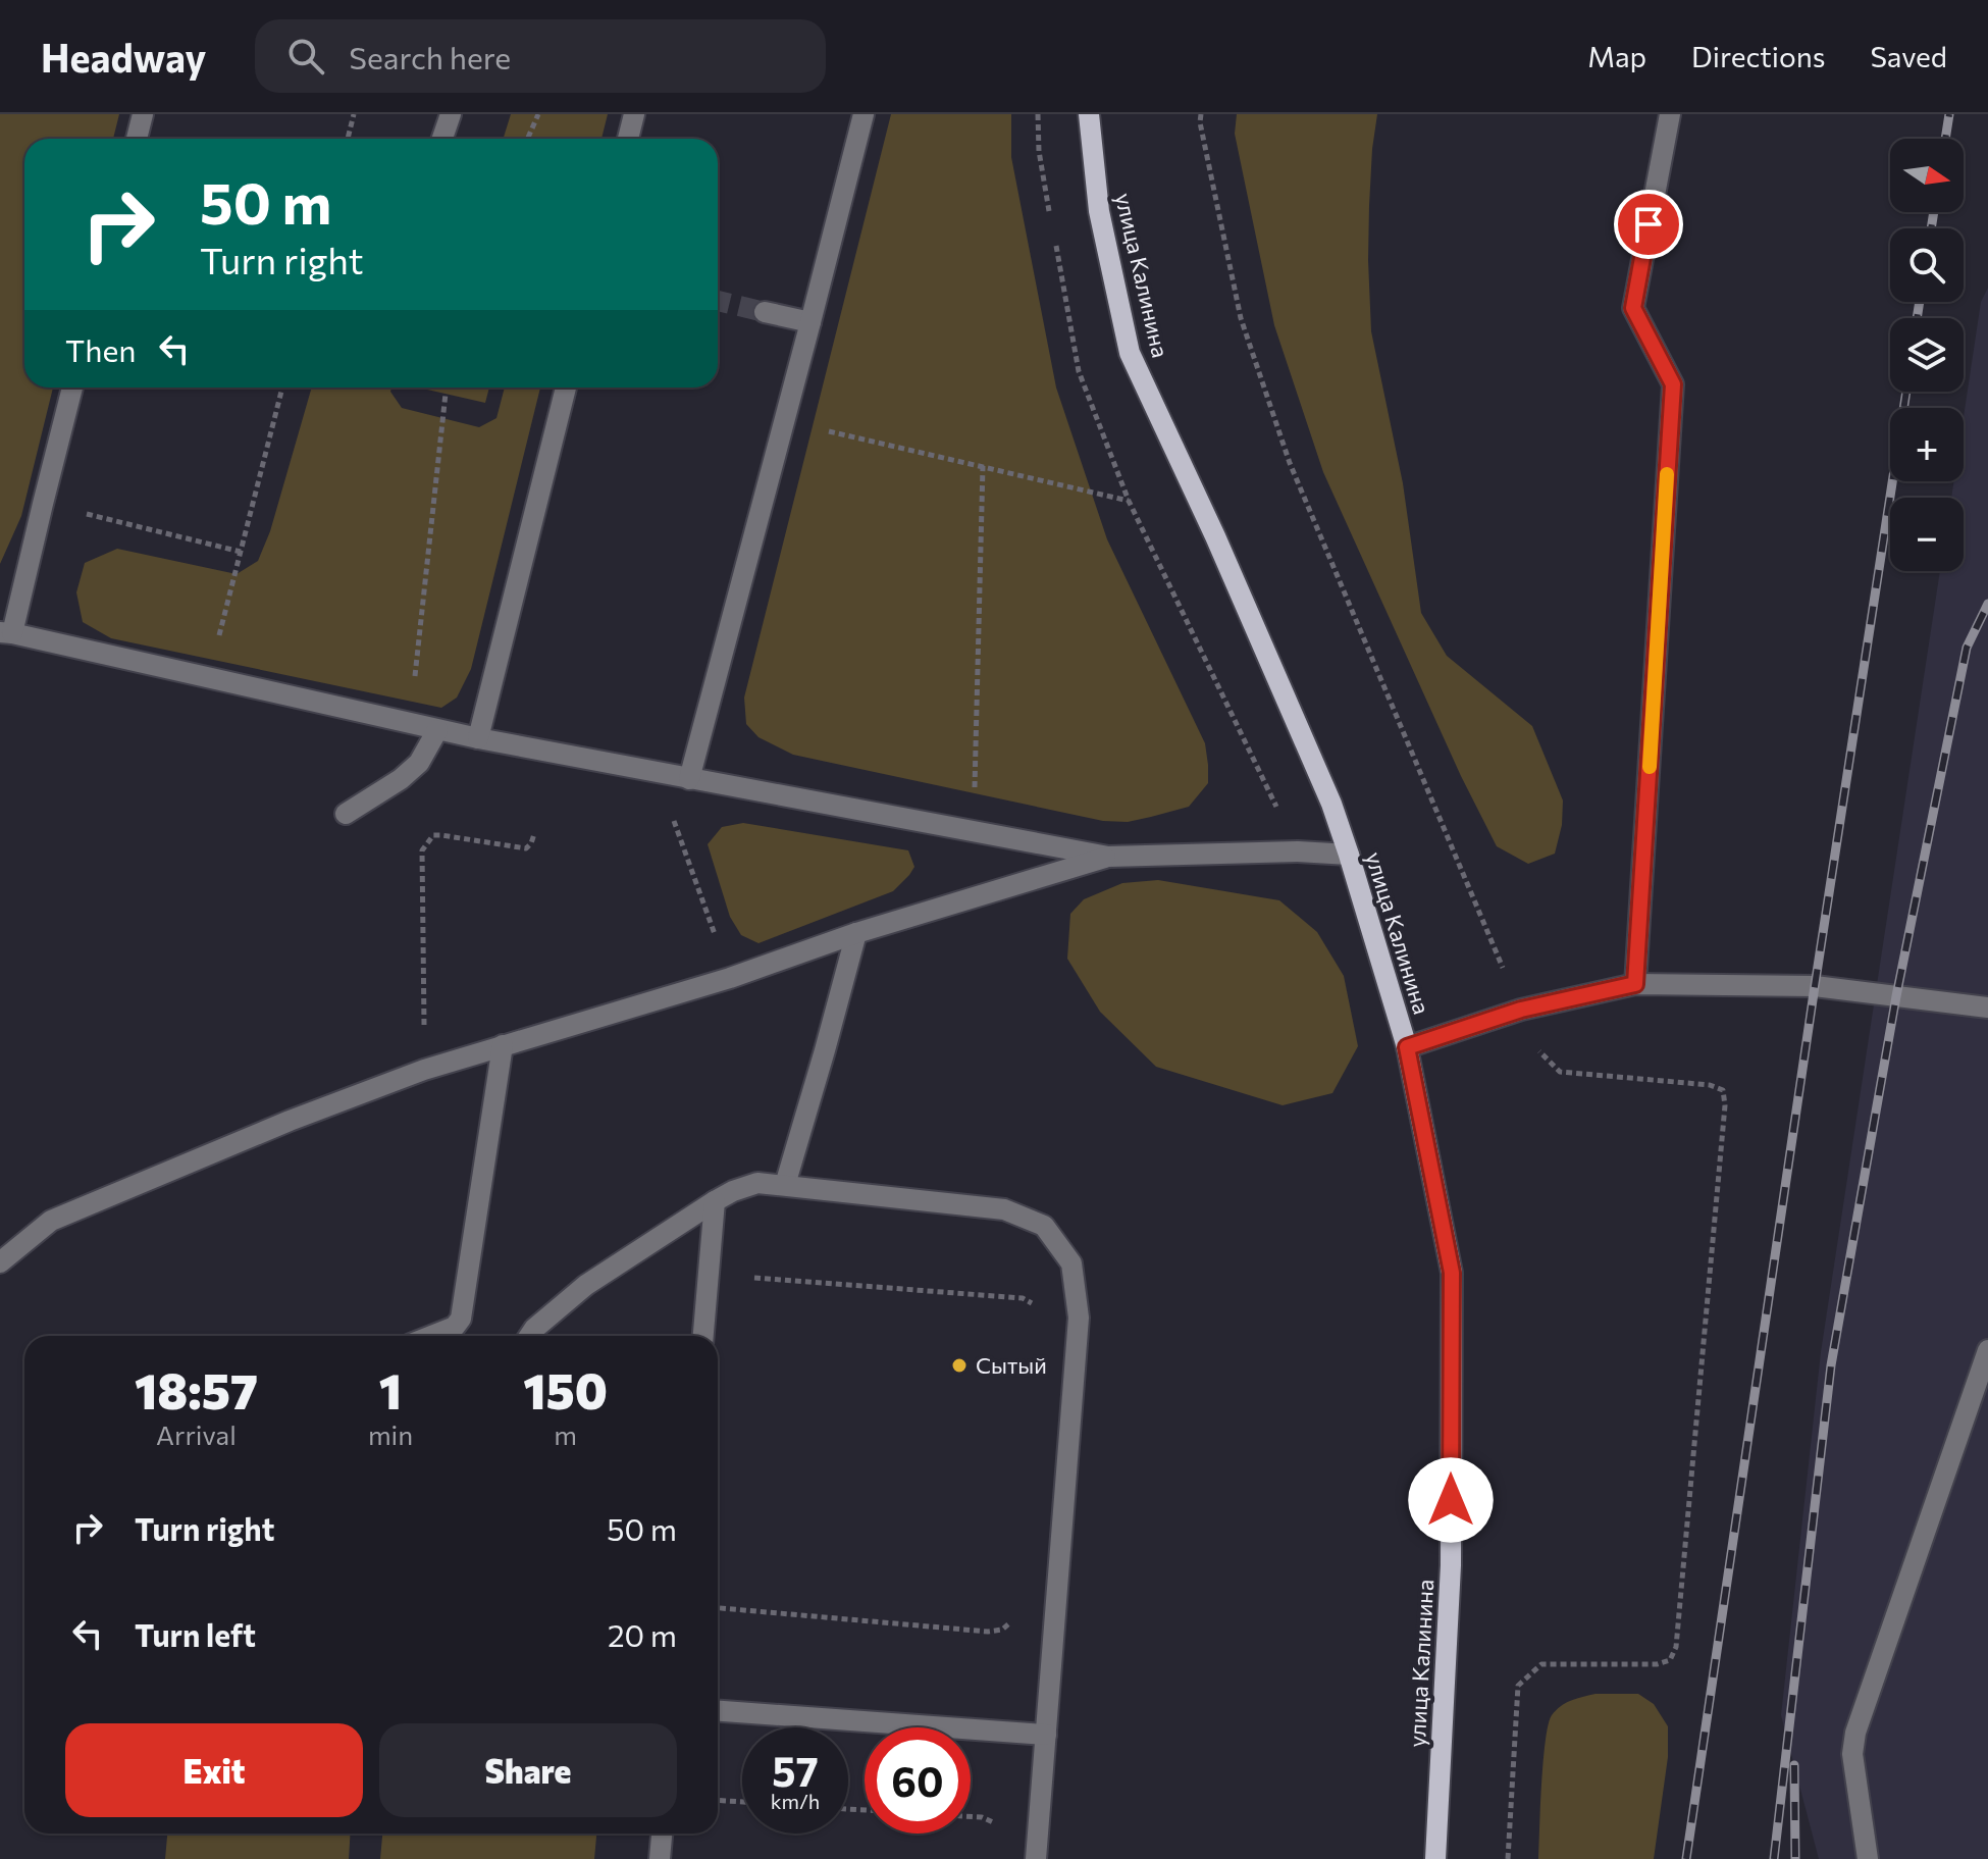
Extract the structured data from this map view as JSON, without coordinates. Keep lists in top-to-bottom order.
{
  "streets": {
    "main road": ["улица Калинина"]
  },
  "places": ["Сытый"],
  "north": "right",
  "page": {
    "header": "Headway",
    "search": "Search here",
    "nav": ["Map", "Directions", "Saved"],
    "map_buttons": ["+", "−"],
    "turn": ["50 m", "Turn right"],
    "then": "Then",
    "eta": [
      "18:57",
      "Arrival",
      "1",
      "min",
      "150",
      "m"
    ],
    "list": [
      {
        "name": "Turn right",
        "value": "50 m"
      },
      {
        "name": "Turn left",
        "value": "20 m"
      }
    ],
    "buttons": ["Exit", "Share"],
    "speed": "57 km/h",
    "limit": "60"
  }
}
